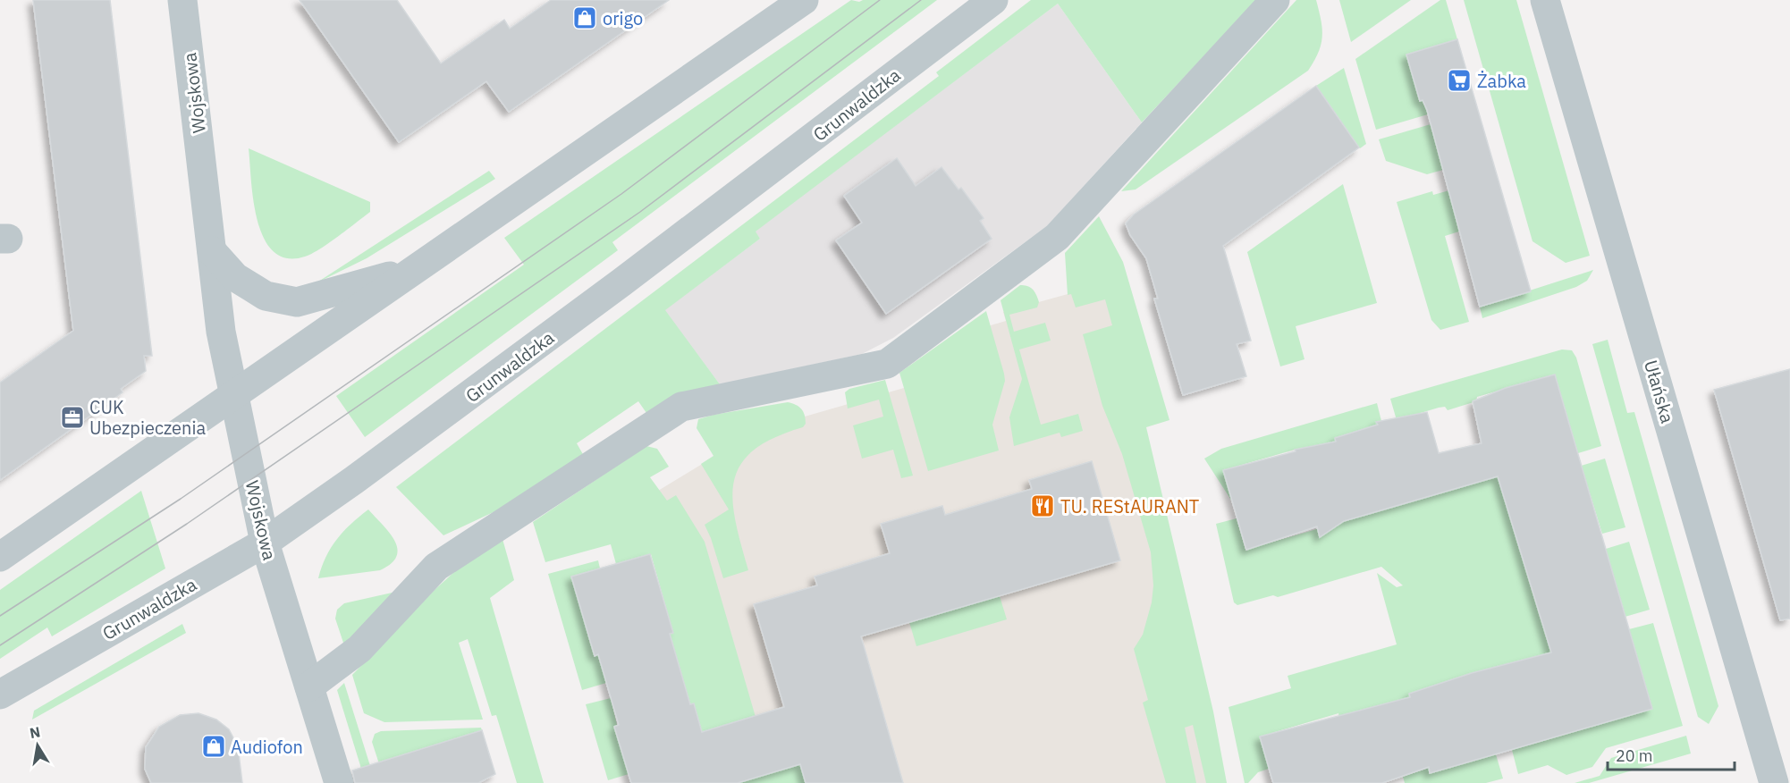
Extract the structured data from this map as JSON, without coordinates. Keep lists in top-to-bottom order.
{
  "streets": {
    "street": ["Wojskowa", "Grunwaldzka", "Ułańska"]
  },
  "crossings": [
    ["Wojskowa", "Grunwaldzka"]
  ],
  "places": {
    "shop": ["origo", "Audiofon"],
    "supermarket": ["Żabka"],
    "office": ["CUK Ubezpieczenia"],
    "restaurant": ["TU. REStAURANT"]
  },
  "scale_bar": "20 m",
  "north": "top"
}
